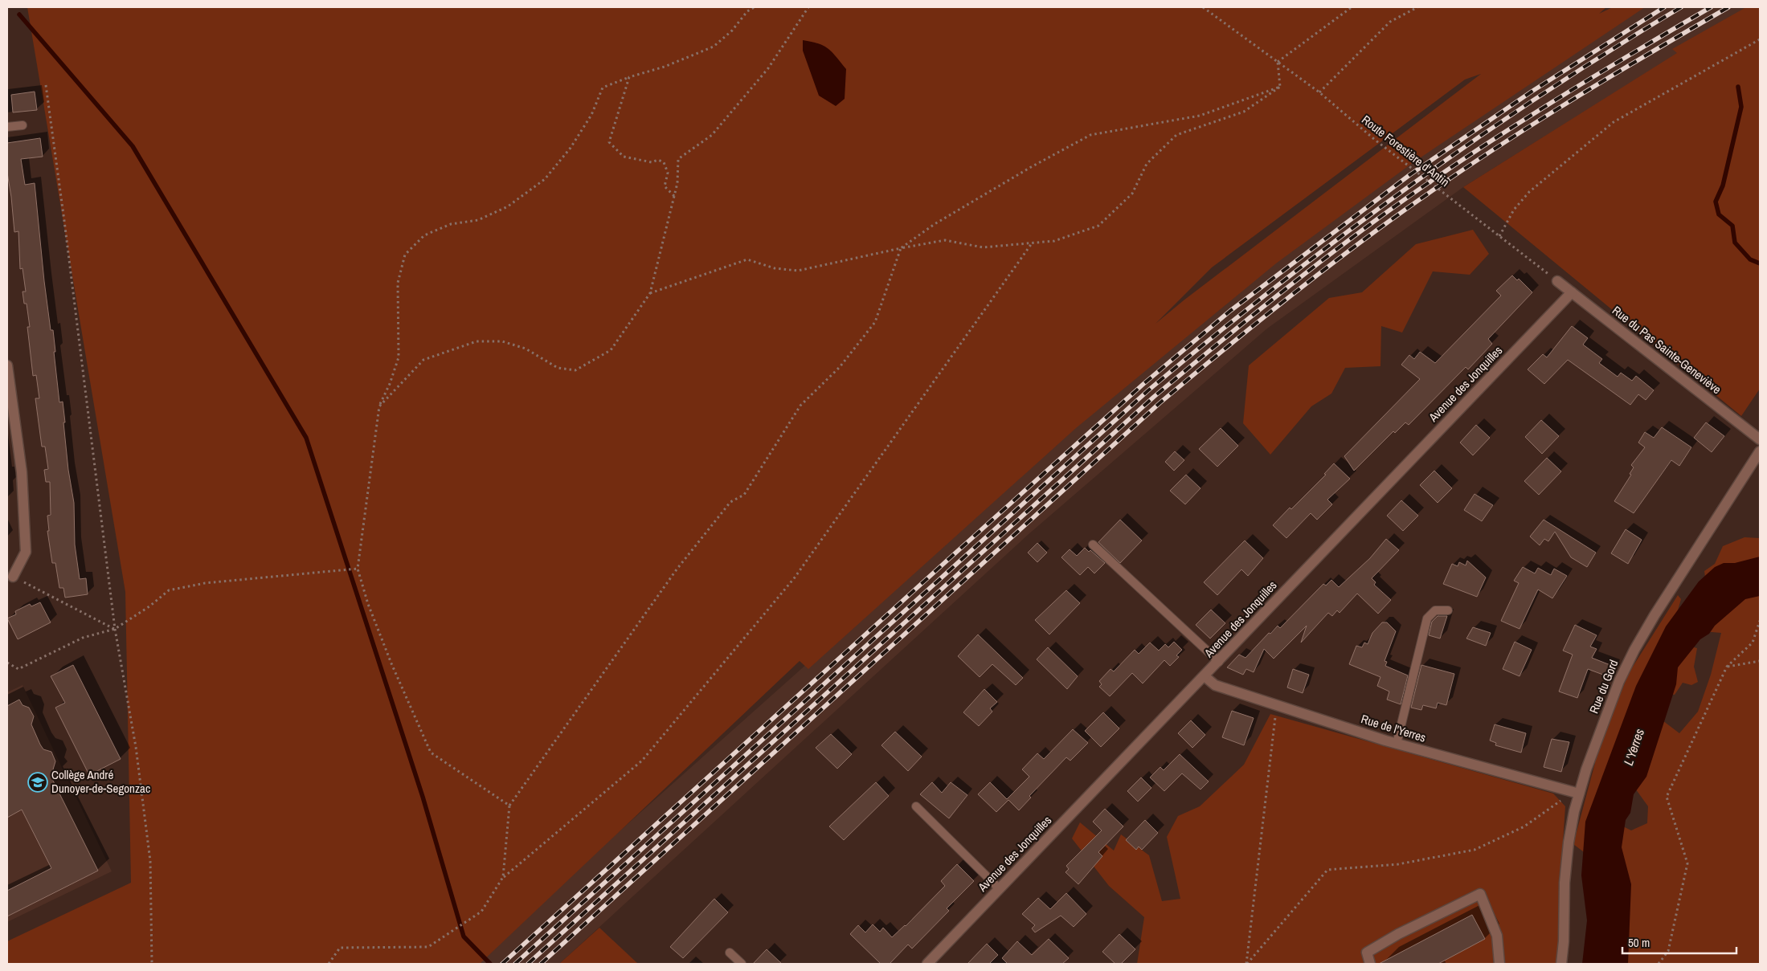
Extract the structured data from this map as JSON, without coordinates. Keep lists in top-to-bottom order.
{
  "streets": {
    "street": [
      "Rue du Pas Sainte-Geneviève",
      "Avenue des Jonquilles",
      "Rue du Gord",
      "Rue de l'Yerres"
    ],
    "path": ["Route Forestière d'Antin"]
  },
  "crossings": [
    ["Route Forestière d'Antin", "Rue du Pas Sainte-Geneviève"],
    ["Rue du Pas Sainte-Geneviève", "Avenue des Jonquilles"],
    ["Avenue des Jonquilles", "Rue de l'Yerres"],
    ["Rue du Gord", "Rue de l'Yerres"]
  ],
  "water": ["L'Yerres"],
  "places": {
    "school or university": ["Collège André Dunoyer-de-Segonzac"]
  },
  "scale_bar": "50 m"
}
